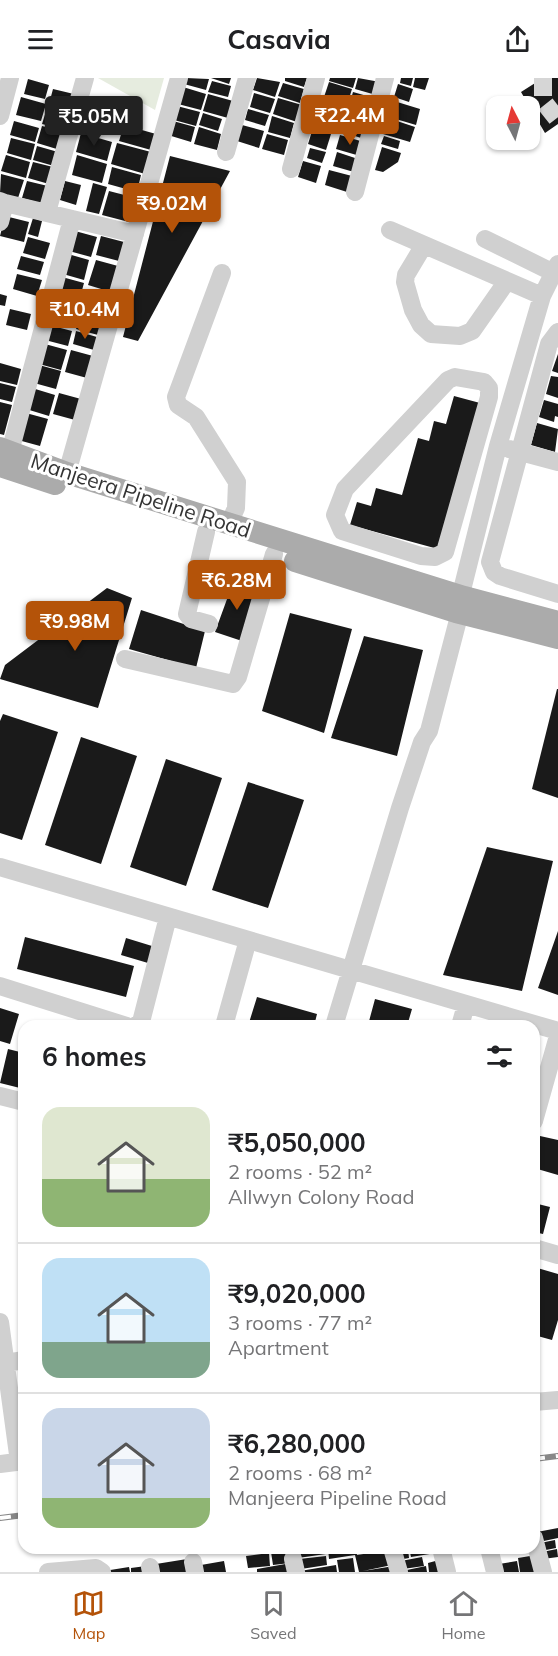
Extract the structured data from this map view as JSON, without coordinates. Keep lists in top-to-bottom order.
{
  "streets": {
    "main road": ["Manjeera Pipeline Road"]
  },
  "north": "top",
  "page": {
    "header": "Casavia",
    "price": [
      "₹22.4M",
      "₹5.05M",
      "₹9.02M",
      "₹10.4M",
      "₹6.28M",
      "₹9.98M"
    ],
    "heading": "6 homes",
    "list": [
      {
        "name": "₹5,050,000",
        "note": "2 rooms · 52 m² · Allwyn Colony Road"
      },
      {
        "name": "₹9,020,000",
        "note": "3 rooms · 77 m² · Apartment"
      },
      {
        "name": "₹6,280,000",
        "note": "2 rooms · 68 m² · Manjeera Pipeline Road"
      }
    ],
    "tabs": ["Map", "Saved", "Home"]
  }
}
